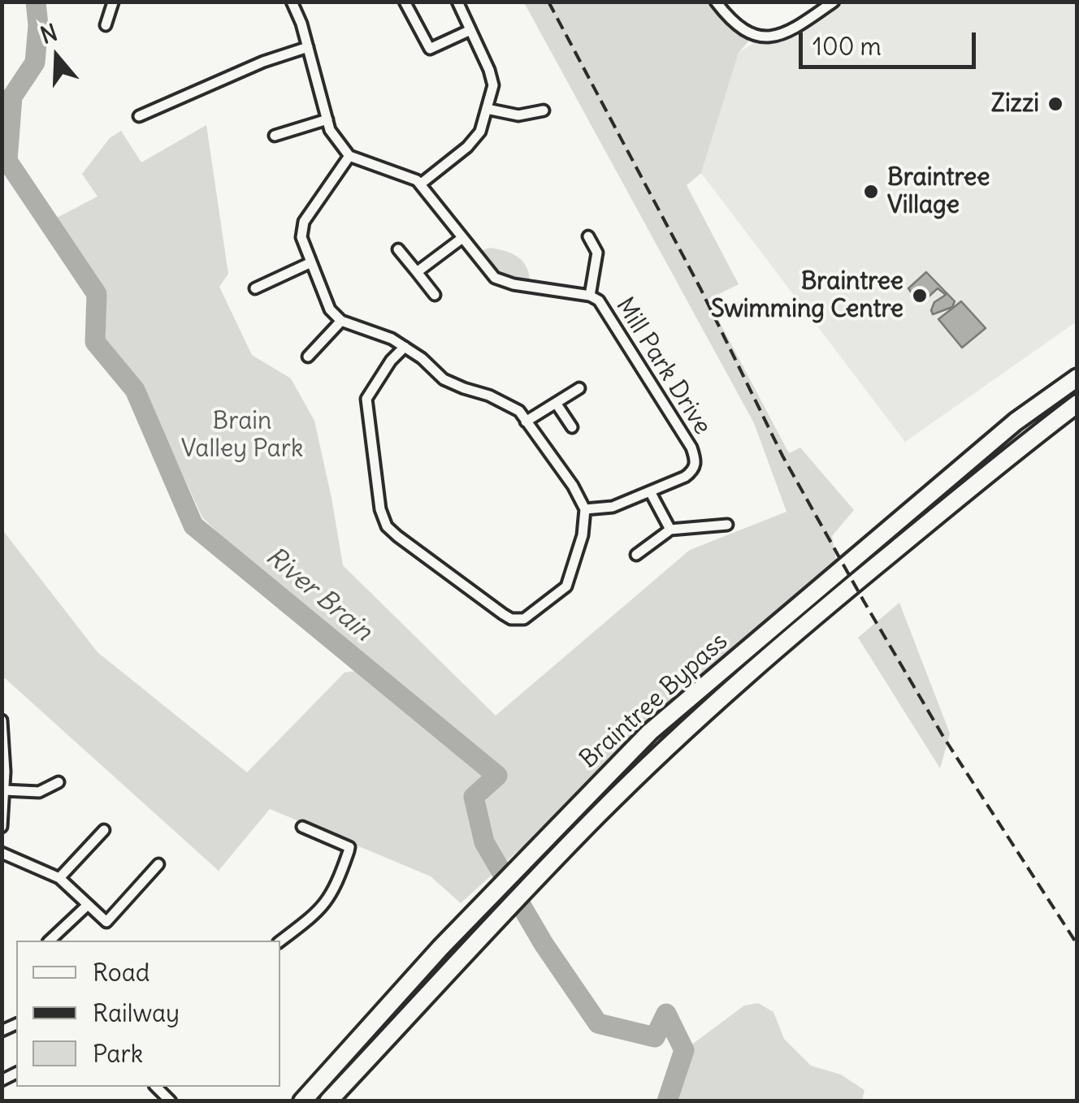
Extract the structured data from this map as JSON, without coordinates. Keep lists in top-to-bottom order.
{
  "streets": {
    "highway": ["Braintree Bypass"],
    "street": ["Mill Park Drive"]
  },
  "water": ["River Brain"],
  "parks": ["Brain Valley Park"],
  "places": ["Zizzi", "Braintree Village", "Braintree Swimming Centre"],
  "legend": ["Road", "Railway", "Park"],
  "scale_bar": "100 m",
  "north": "top"
}
